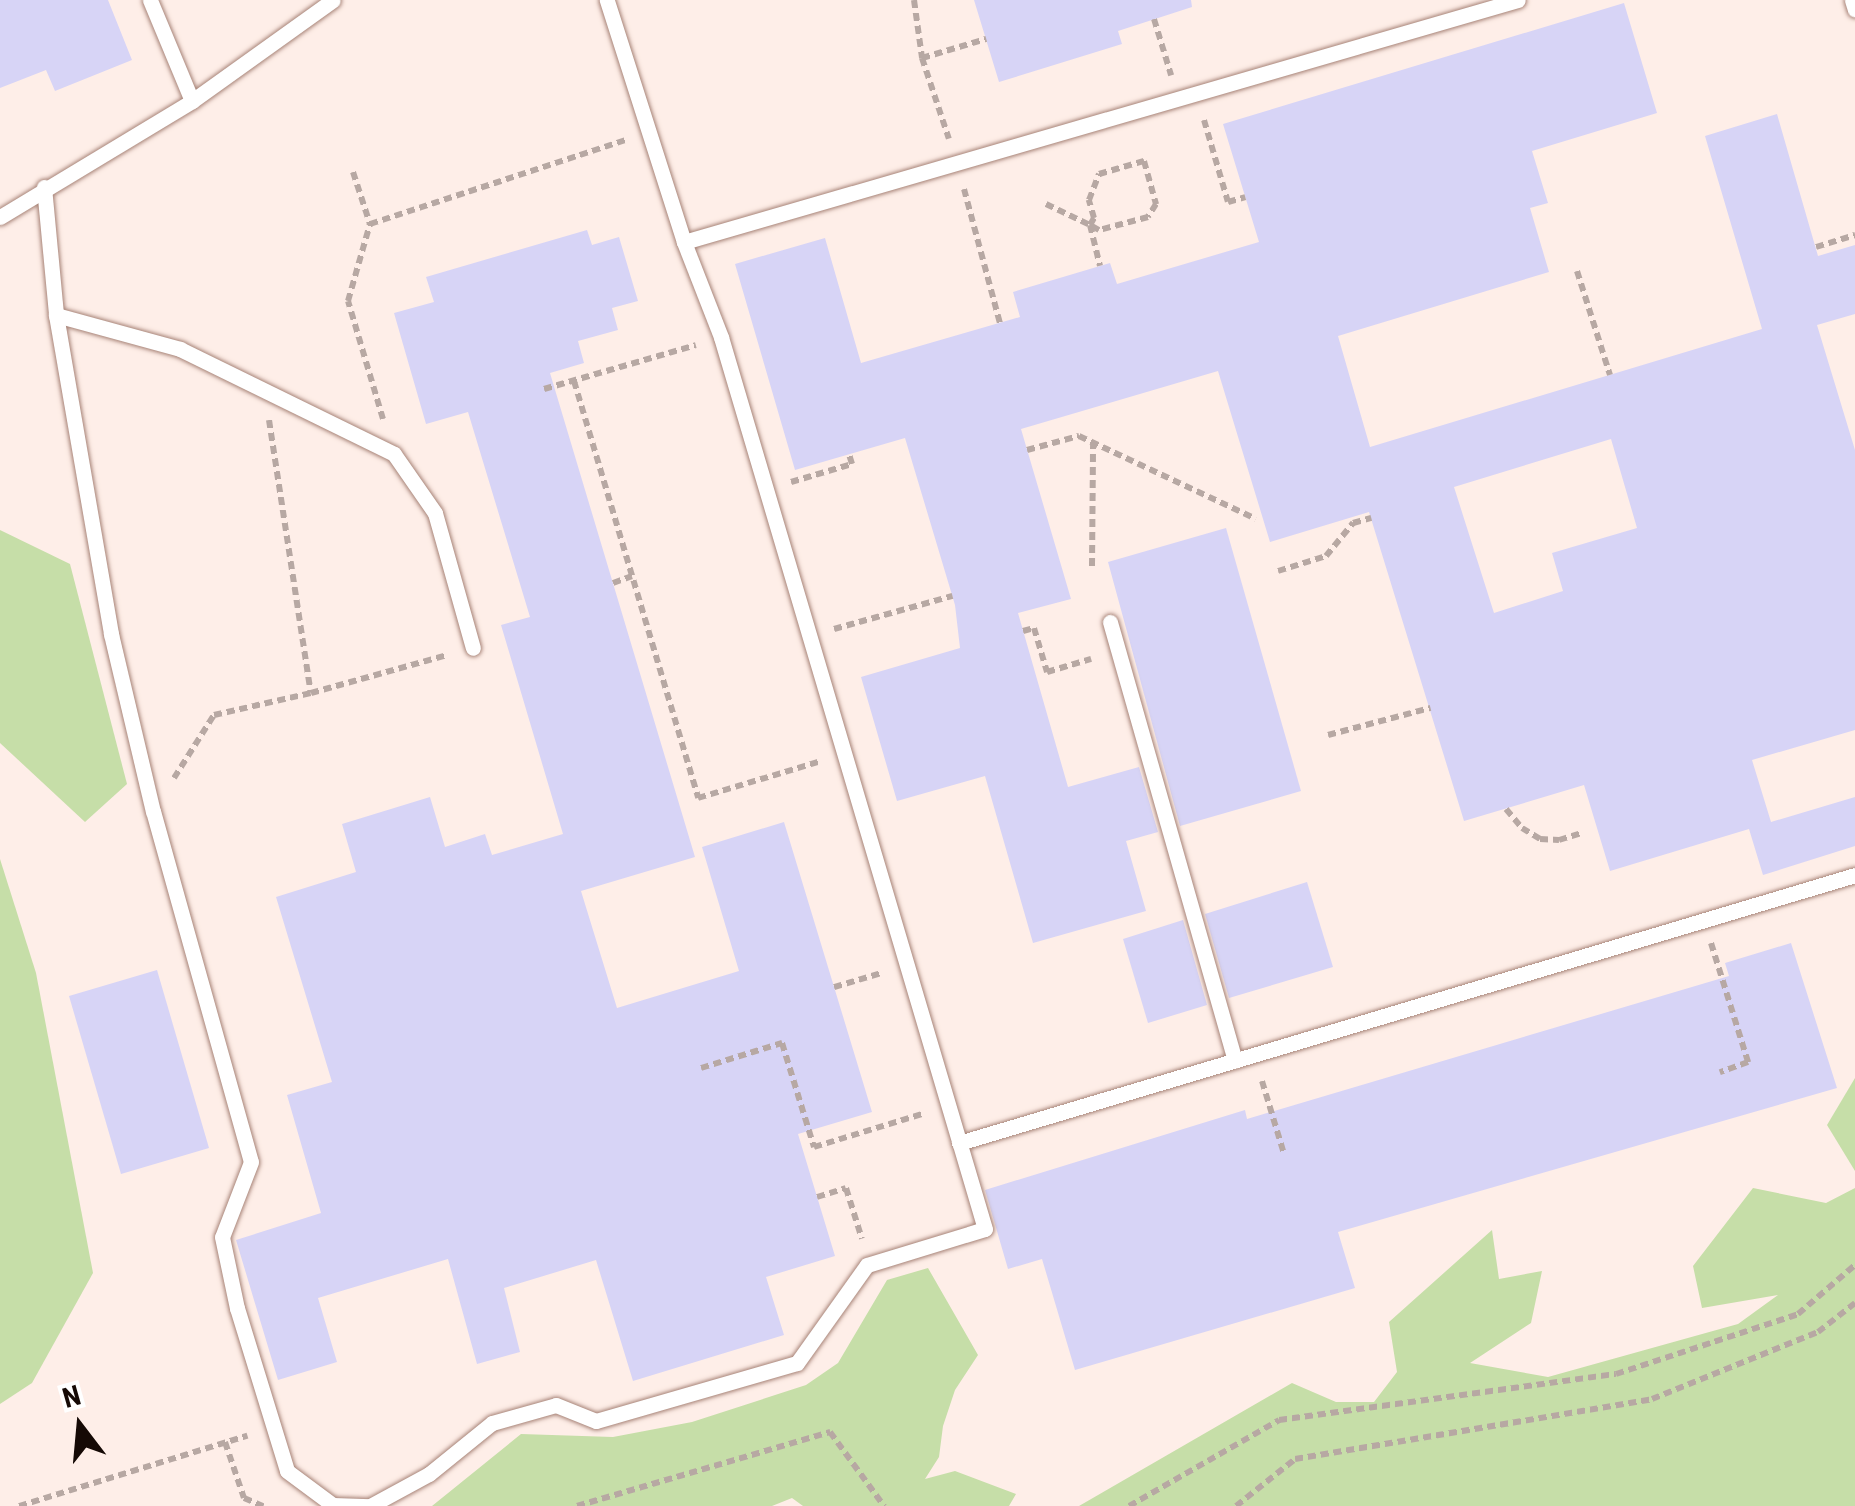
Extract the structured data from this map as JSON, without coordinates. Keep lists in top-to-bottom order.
{
  "north": "top"
}
